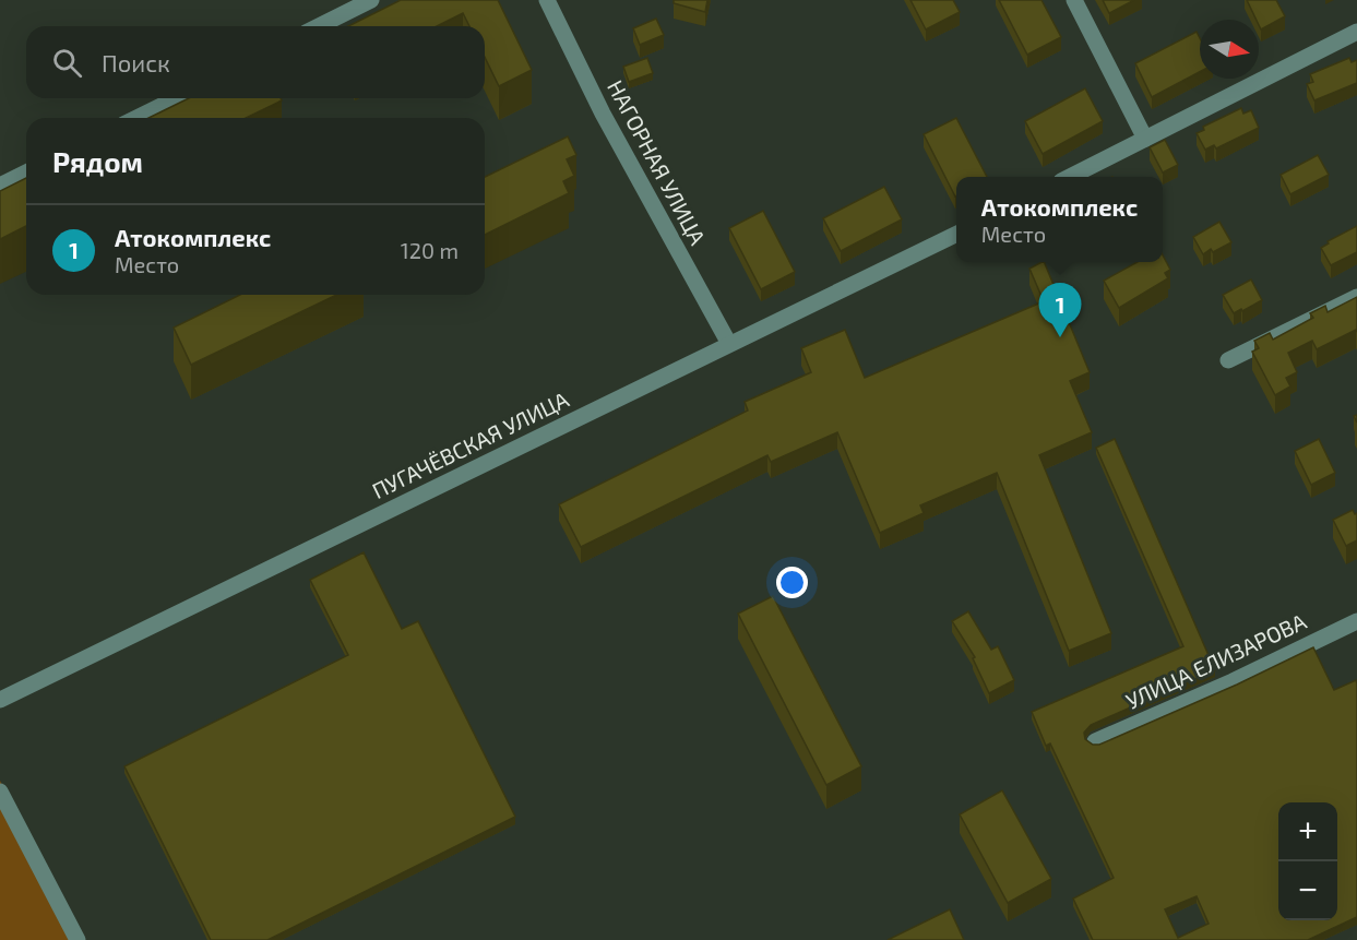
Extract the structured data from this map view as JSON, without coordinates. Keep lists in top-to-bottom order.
{
  "streets": {
    "street": ["НАГОРНАЯ УЛИЦА", "ПУГАЧЁВСКАЯ УЛИЦА", "УЛИЦА ЕЛИЗАРОВА"]
  },
  "crossings": [
    ["НАГОРНАЯ УЛИЦА", "ПУГАЧЁВСКАЯ УЛИЦА"]
  ],
  "north": "right",
  "page": {
    "search": "Поиск",
    "heading": "Рядом",
    "popup": ["Атокомплекс", "Место"],
    "list": [
      {
        "mark": "1",
        "name": "Атокомплекс",
        "note": "Место",
        "value": "120 m"
      }
    ],
    "pins": "1",
    "map_buttons": ["+", "−"]
  }
}
